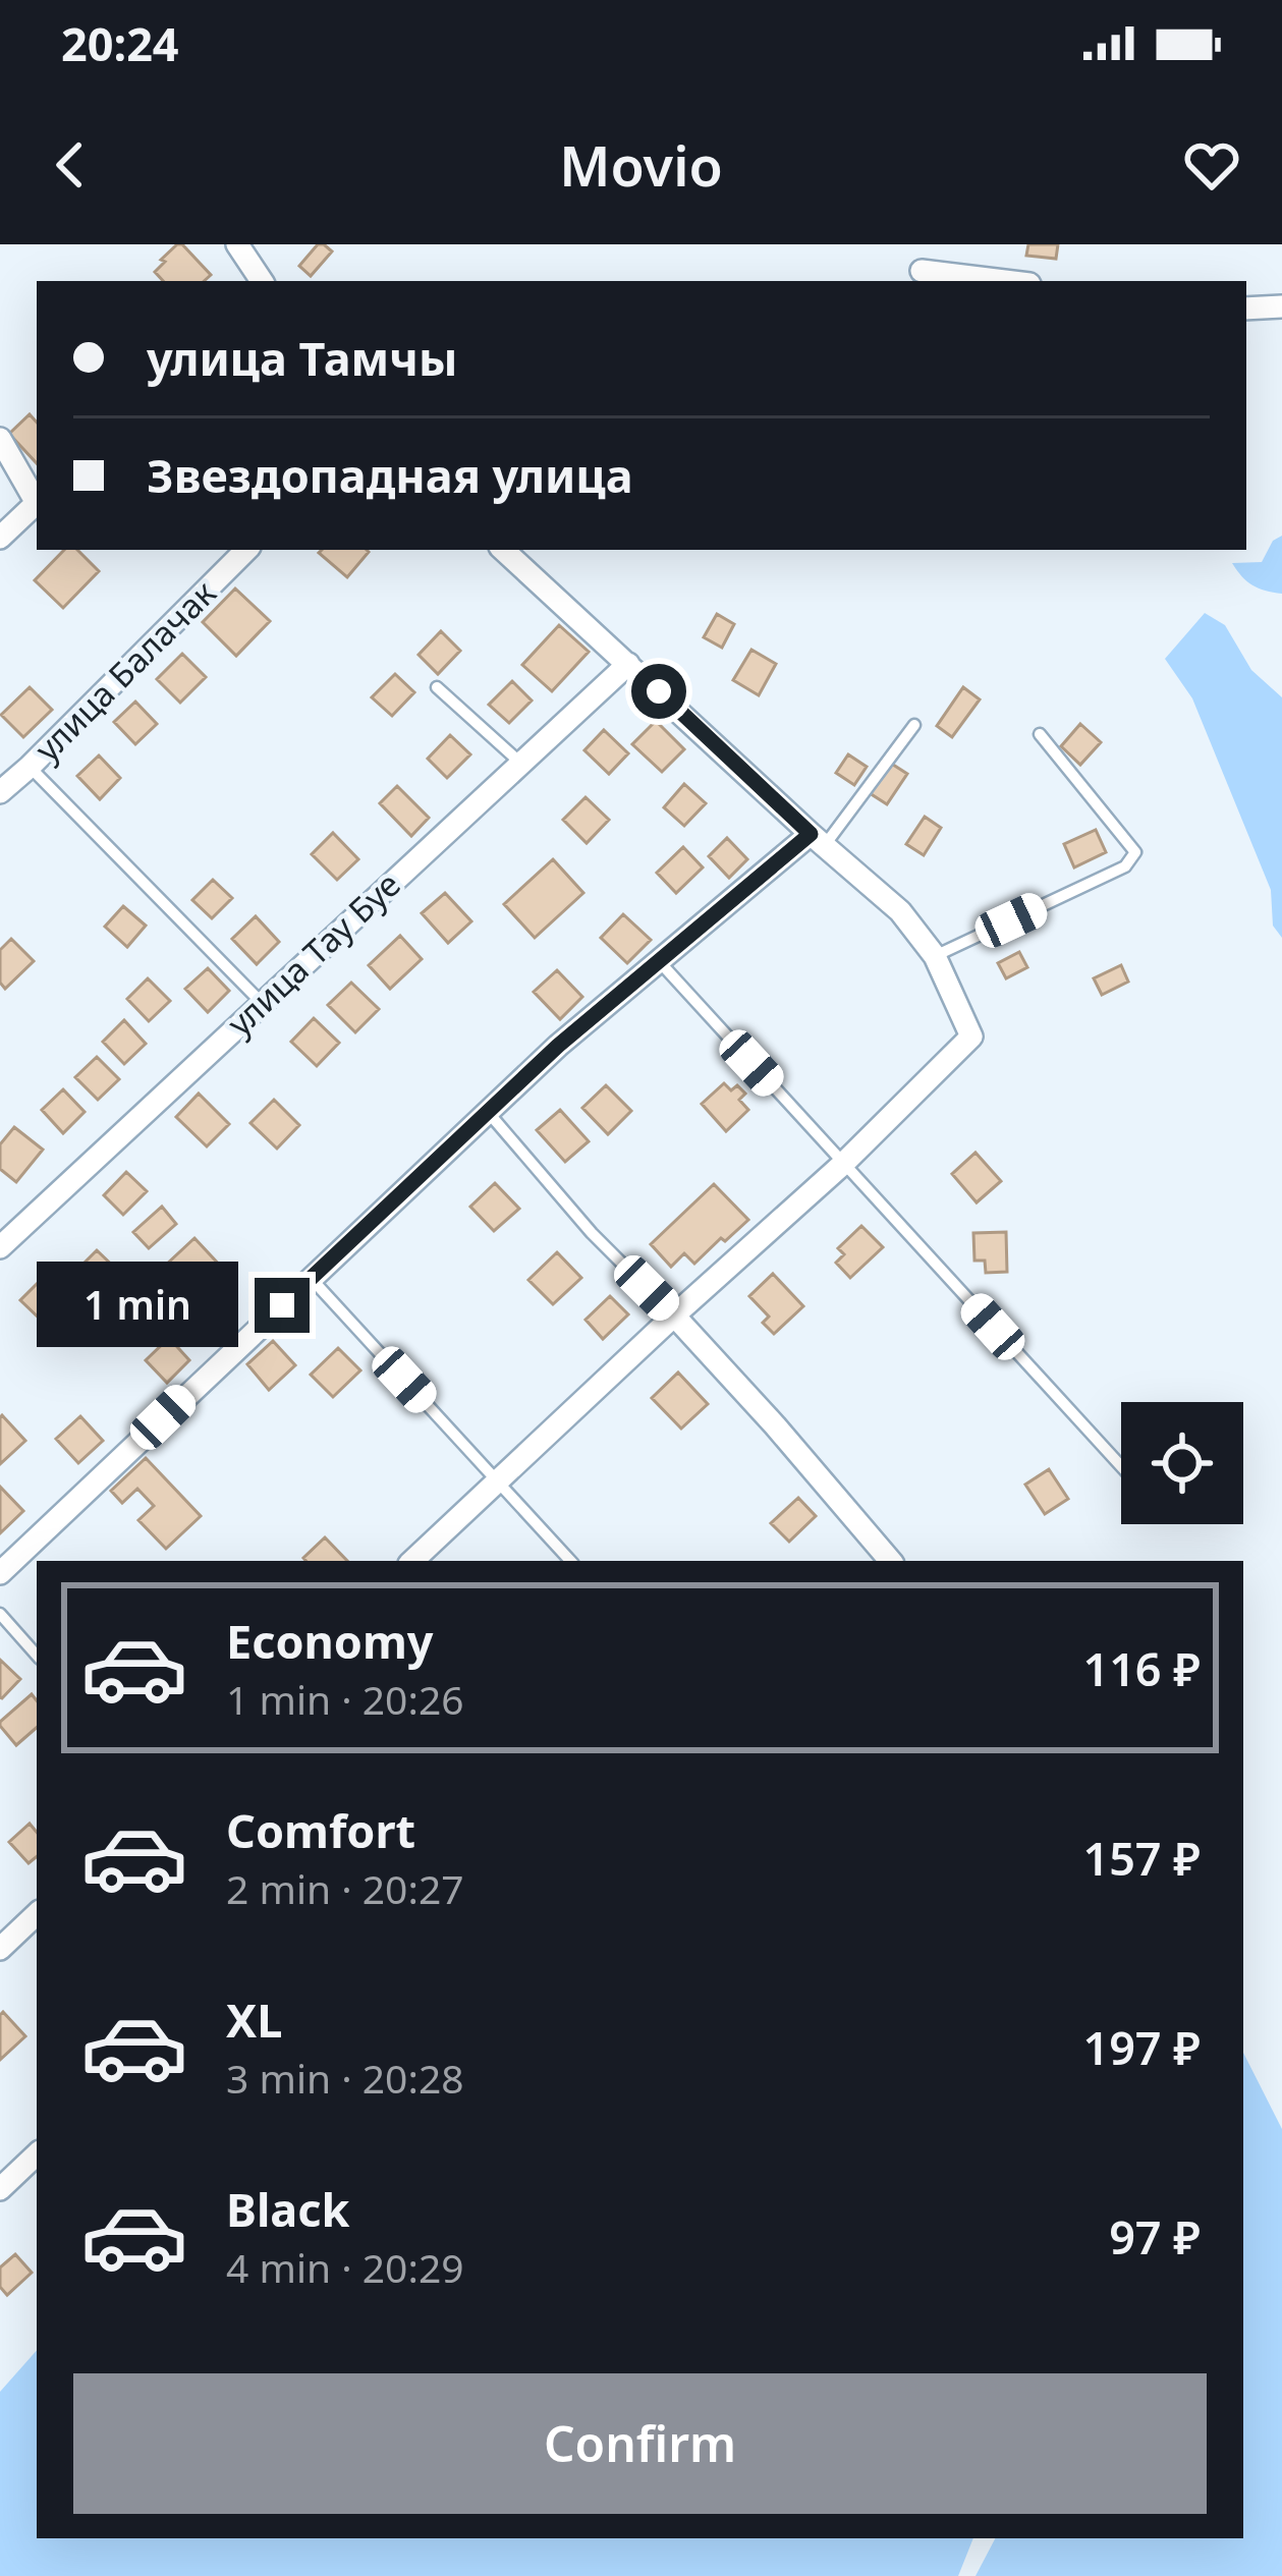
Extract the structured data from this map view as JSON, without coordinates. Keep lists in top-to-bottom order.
{
  "streets": {
    "street": ["улица Балачак", "улица Тау Буе"]
  },
  "page": {
    "status": "20:24",
    "header": "Movio",
    "banner": ["улица Тамчы", "Звездопадная улица"],
    "bubble": "1 min",
    "list": [
      {
        "name": "Economy",
        "note": "1 min · 20:26",
        "value": "116 ₽"
      },
      {
        "name": "Comfort",
        "note": "2 min · 20:27",
        "value": "157 ₽"
      },
      {
        "name": "XL",
        "note": "3 min · 20:28",
        "value": "197 ₽"
      },
      {
        "name": "Black",
        "note": "4 min · 20:29",
        "value": "97 ₽"
      }
    ],
    "buttons": "Confirm"
  }
}
